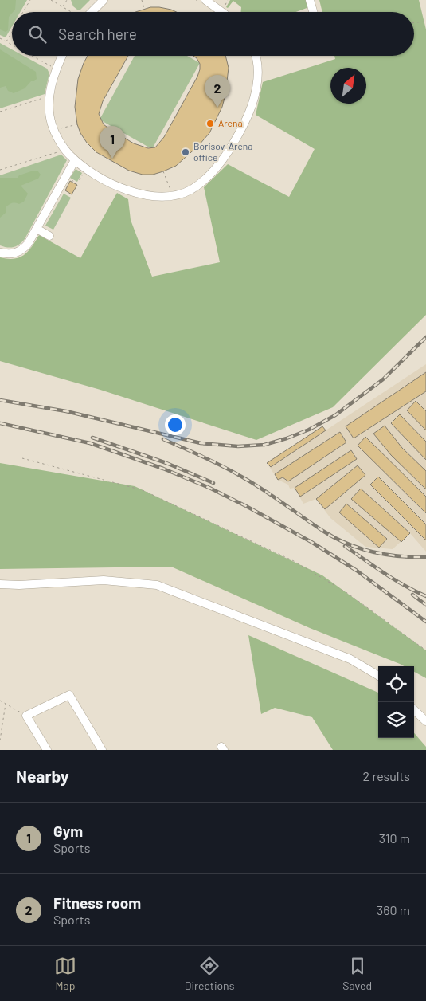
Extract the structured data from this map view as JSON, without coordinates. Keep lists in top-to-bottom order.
{
  "places": ["Arena", "Borisov-Arena office"],
  "north": "top right",
  "page": {
    "search": "Search here",
    "pins": ["2", "1"],
    "heading": ["Nearby", "2 results"],
    "list": [
      {
        "mark": "1",
        "name": "Gym",
        "note": "Sports",
        "value": "310 m"
      },
      {
        "mark": "2",
        "name": "Fitness room",
        "note": "Sports",
        "value": "360 m"
      }
    ],
    "nav": ["Map", "Directions", "Saved"]
  }
}
